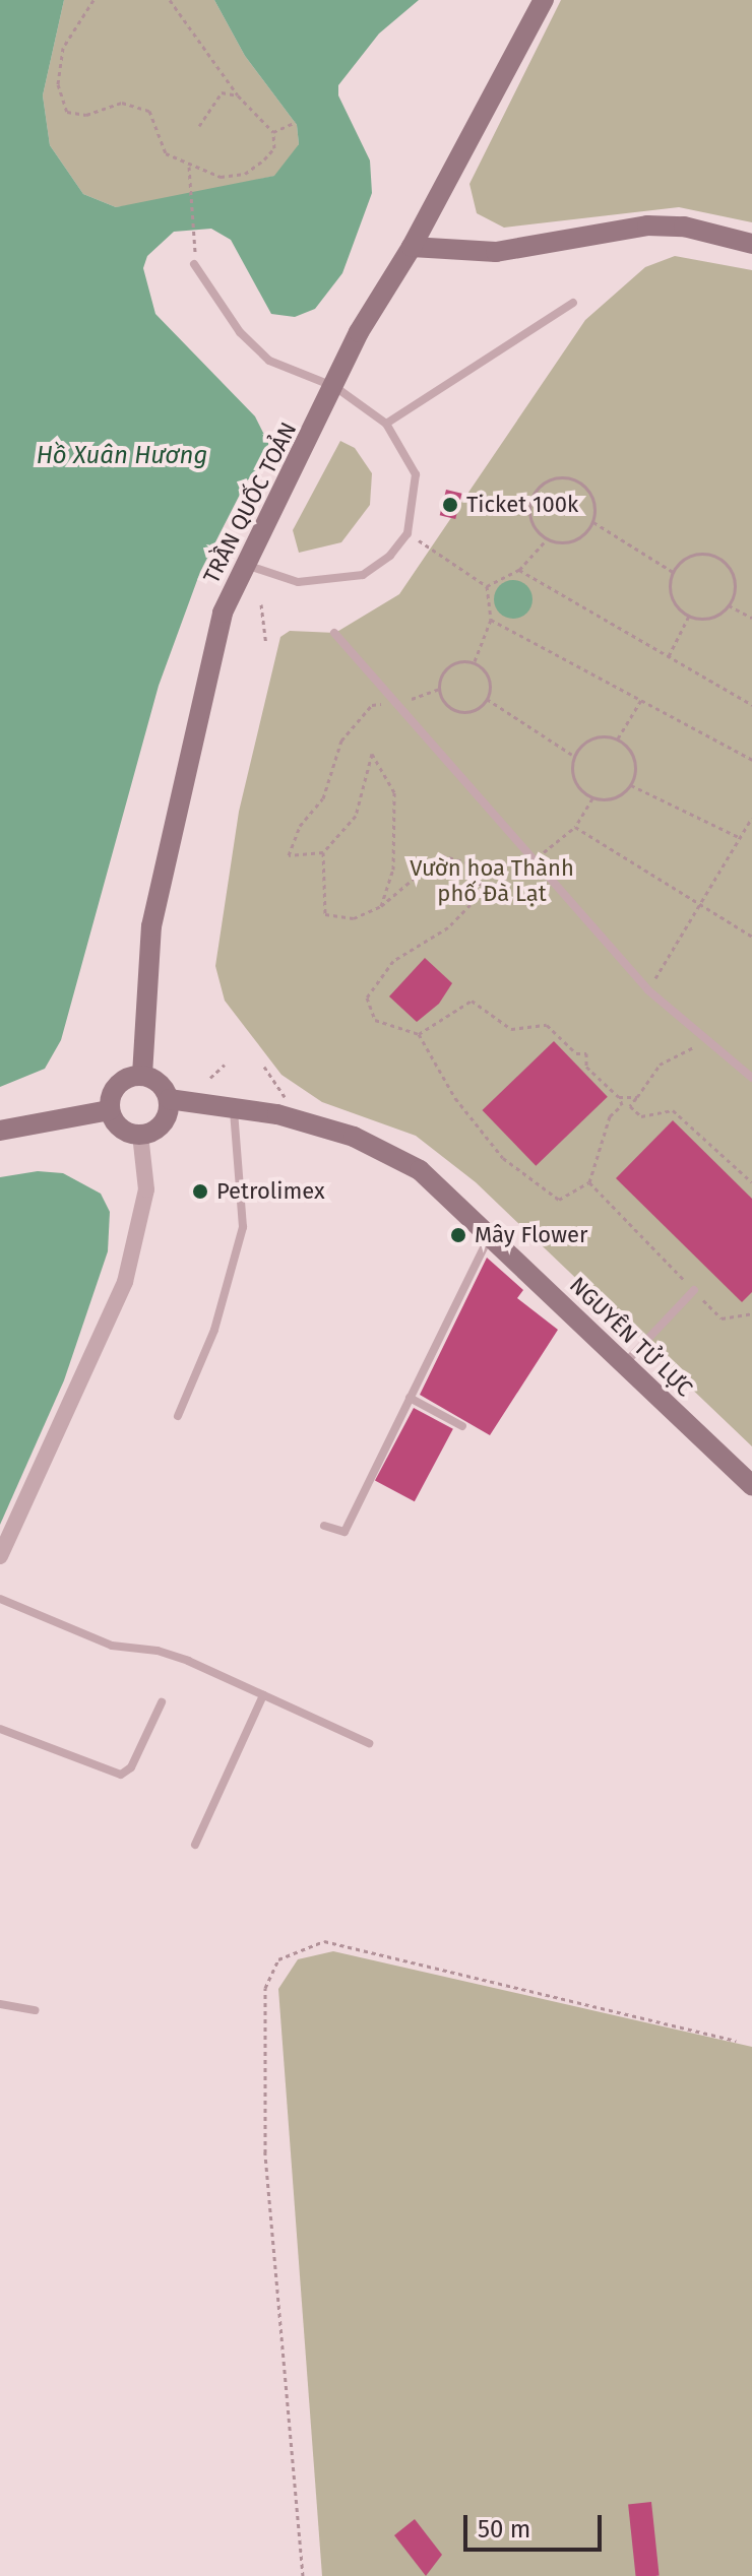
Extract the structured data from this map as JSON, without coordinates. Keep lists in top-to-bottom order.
{
  "streets": {
    "main road": ["TRẦN QUỐC TOẢN", "NGUYÊN TỬ LỰC"]
  },
  "crossings": [
    ["TRẦN QUỐC TOẢN", "NGUYÊN TỬ LỰC"]
  ],
  "water": ["Hồ Xuân Hương"],
  "parks": ["Vườn hoa Thành phố Đà Lạt"],
  "places": ["Ticket 100k", "Petrolimex", "Mây Flower"],
  "scale_bar": "50 m"
}
